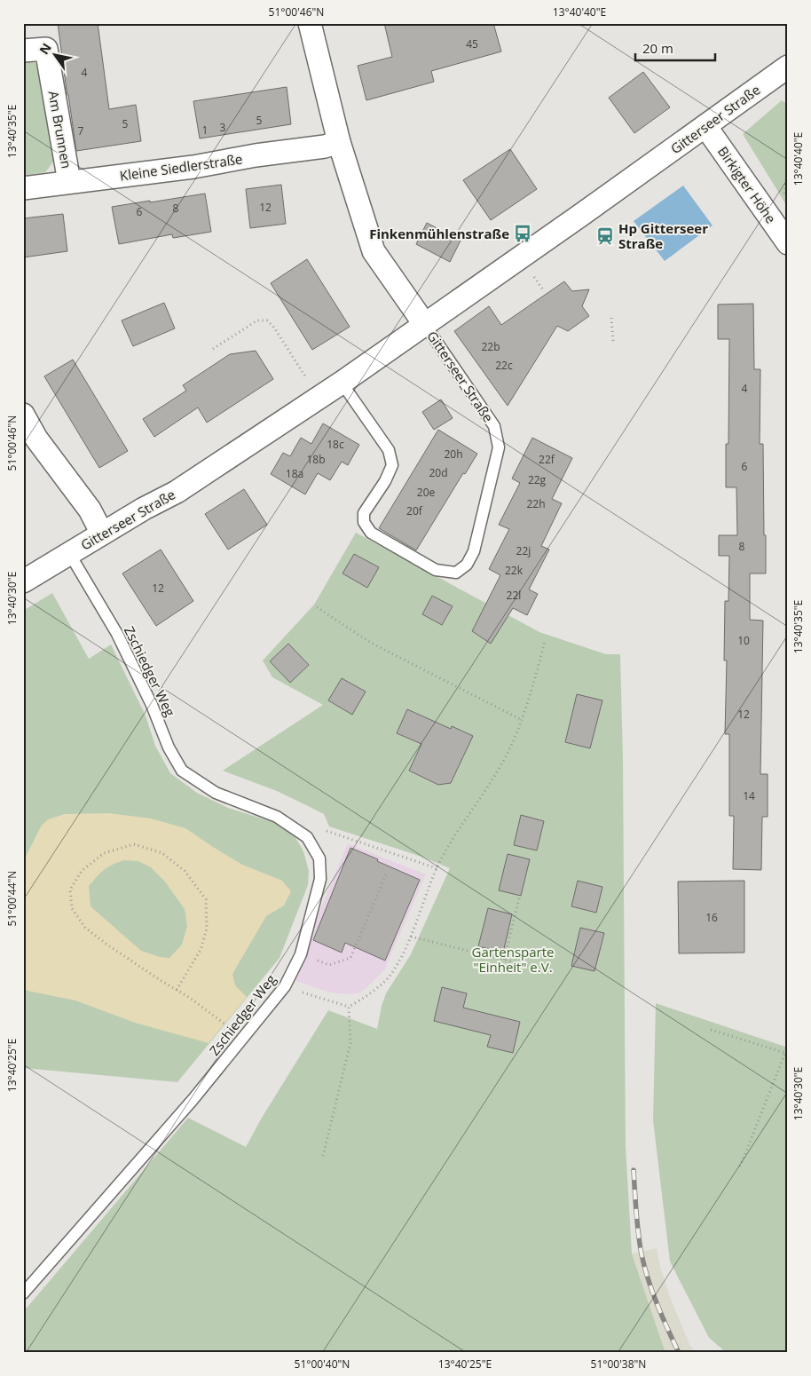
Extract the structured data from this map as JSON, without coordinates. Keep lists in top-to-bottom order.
{
  "streets": {
    "street": [
      "Gitterseer Straße",
      "Am Brunnen",
      "Kleine Siedlerstraße",
      "Birkigter Höhe"
    ],
    "lane": ["Zschiedger Weg"]
  },
  "crossings": [
    ["Gitterseer Straße", "Birkigter Höhe"],
    ["Gitterseer Straße", "Zschiedger Weg"],
    ["Am Brunnen", "Kleine Siedlerstraße"]
  ],
  "parks": ["Gartensparte \"Einheit\" e.V."],
  "places": {
    "bus stop": ["Finkenmühlenstraße"],
    "station": ["Hp Gitterseer Straße"]
  },
  "house_numbers": [
    "45",
    "4",
    "5",
    "5",
    "3",
    "1",
    "7",
    "12",
    "8",
    "6",
    "22b",
    "22c",
    "4",
    "18c",
    "20h",
    "18b",
    "22f",
    "6",
    "20d",
    "18a",
    "22g",
    "20e",
    "22h",
    "20f",
    "8",
    "22j",
    "22k",
    "12",
    "22l",
    "10",
    "12",
    "14",
    "16"
  ],
  "scale_bar": "20 m",
  "north": "top left",
  "coordinates": [
    "51°00'46\"N",
    "13°40'40\"E",
    "13°40'35\"E",
    "13°40'30\"E",
    "51°00'44\"N",
    "13°40'25\"E",
    "51°00'40\"N",
    "51°00'38\"N"
  ]
}
